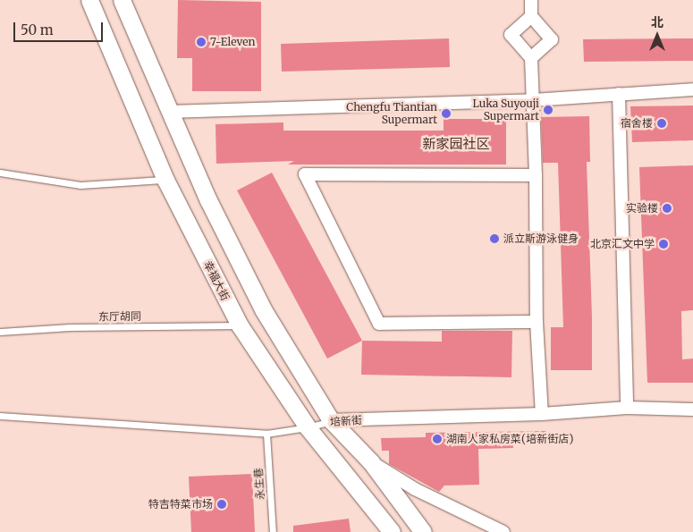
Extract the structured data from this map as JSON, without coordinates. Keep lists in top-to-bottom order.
{
  "streets": {
    "main road": ["幸福大街"],
    "street": ["培新街"],
    "lane": ["东厅胡同", "永生巷"]
  },
  "crossings": [
    ["幸福大街", "东厅胡同"],
    ["幸福大街", "培新街"],
    ["培新街", "永生巷"]
  ],
  "districts": ["新家园社区"],
  "places": [
    "7-Eleven",
    "Luka Suyouji Supermart",
    "Chengfu Tiantian Supermart",
    "宿舍楼",
    "实验楼",
    "派立斯游泳健身",
    "北京汇文中学",
    "湖南人家私房菜(培新街店)",
    "特吉特菜市场"
  ],
  "scale_bar": "50 m",
  "north": "top"
}
